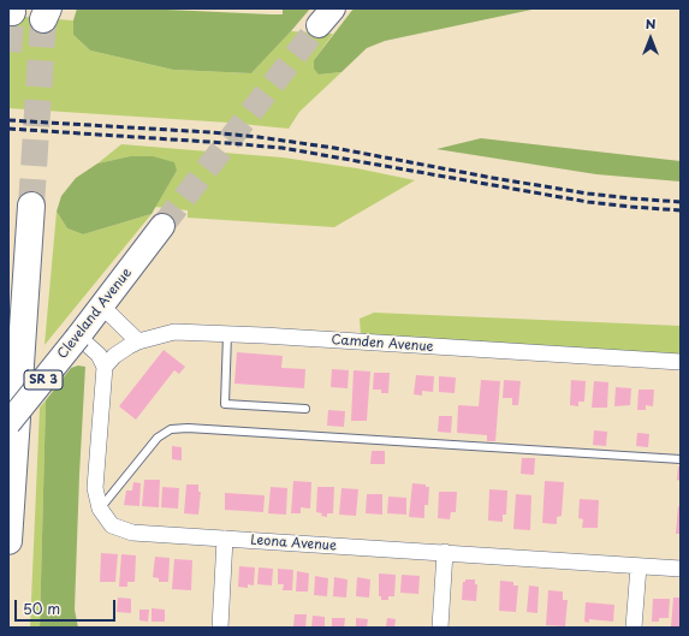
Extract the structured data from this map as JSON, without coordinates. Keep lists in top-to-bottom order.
{
  "streets": {
    "main road": ["Cleveland Avenue", "SR 3"],
    "street": ["Camden Avenue", "Leona Avenue"]
  },
  "crossings": [
    ["Camden Avenue", "Leona Avenue"]
  ],
  "scale_bar": "50 m",
  "north": "top"
}
